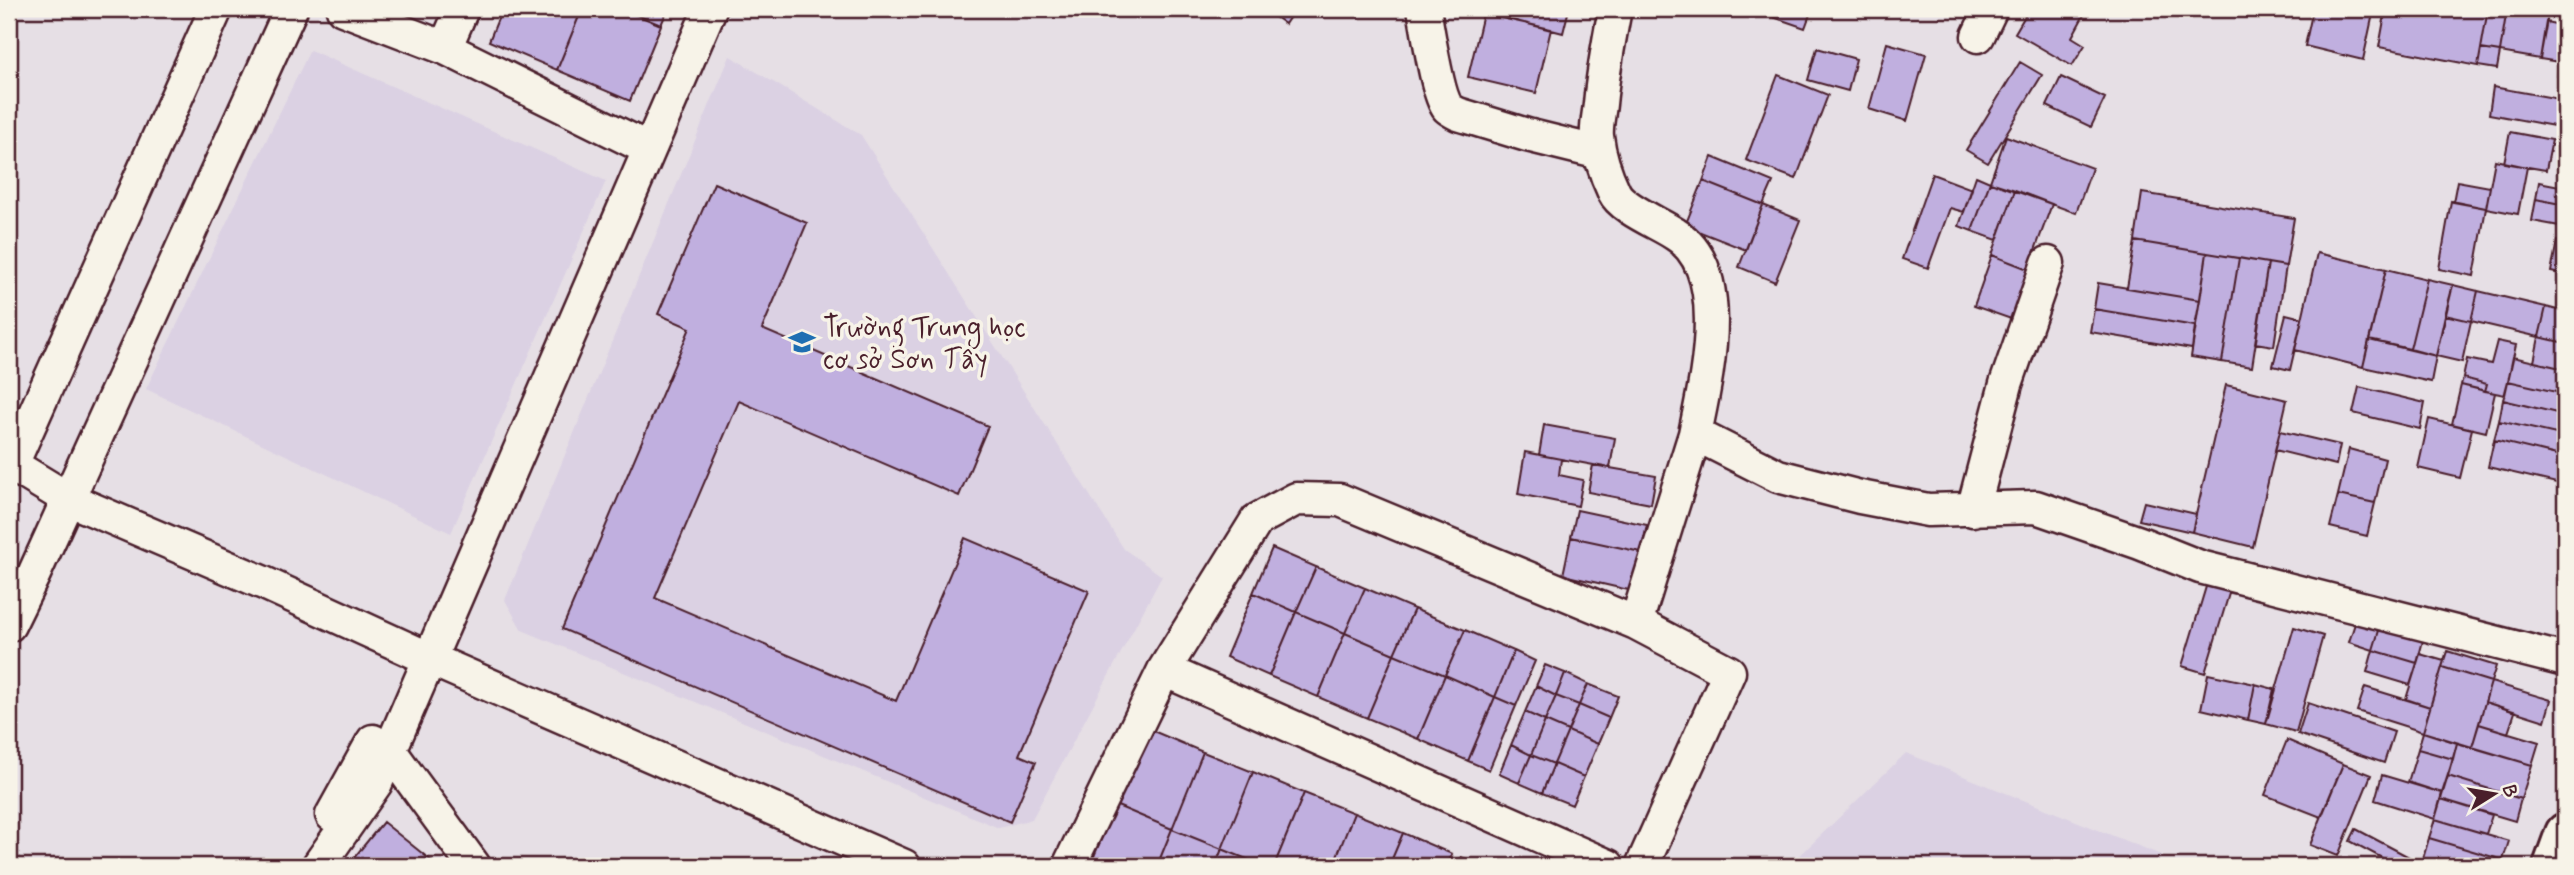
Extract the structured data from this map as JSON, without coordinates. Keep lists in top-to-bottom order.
{
  "places": {
    "school or university": ["Trường Trung học cơ sở Sơn Tây"]
  },
  "north": "right"
}
